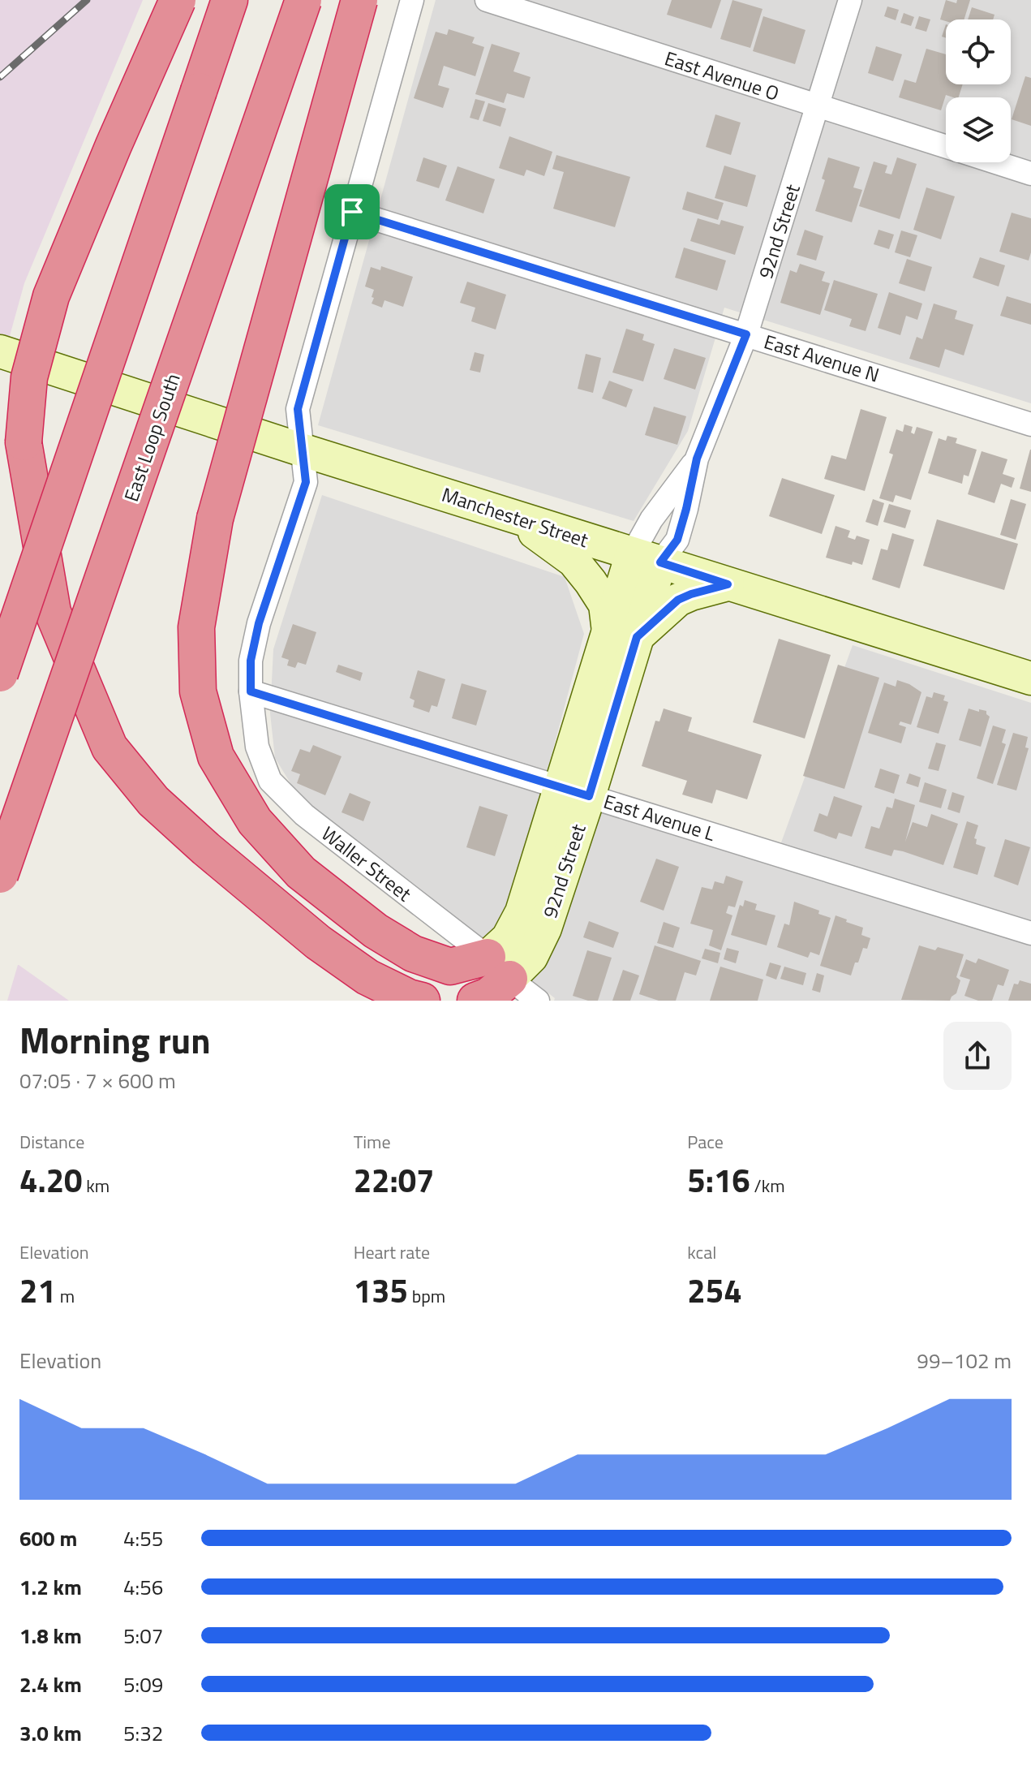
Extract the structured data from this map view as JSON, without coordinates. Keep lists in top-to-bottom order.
{
  "streets": {
    "highway": ["East Loop South"],
    "main road": ["92nd Street", "Manchester Street"],
    "street": [
      "East Avenue O",
      "East Avenue N",
      "East Avenue L",
      "Waller Street"
    ]
  },
  "crossings": [
    ["East Avenue O", "92nd Street"],
    ["92nd Street", "East Avenue N"],
    ["92nd Street", "Manchester Street"],
    ["92nd Street", "East Avenue L"],
    ["92nd Street", "Waller Street"],
    ["East Avenue N", "Waller Street"],
    ["Manchester Street", "Waller Street"],
    ["East Avenue L", "Waller Street"]
  ],
  "page": {
    "heading": ["Morning run", "07:05 · 7 × 600 m"],
    "stats": [
      ["Distance", "4.20 km"],
      ["Time", "22:07"],
      ["Pace", "5:16 /km"],
      ["Elevation", "21 m"],
      ["Heart rate", "135 bpm"],
      ["kcal", "254"]
    ],
    "chart": ["Elevation", "99–102 m"],
    "list": [
      {
        "name": "600 m",
        "note": "4:55"
      },
      {
        "name": "1.2 km",
        "note": "4:56"
      },
      {
        "name": "1.8 km",
        "note": "5:07"
      },
      {
        "name": "2.4 km",
        "note": "5:09"
      },
      {
        "name": "3.0 km",
        "note": "5:32"
      }
    ]
  }
}
